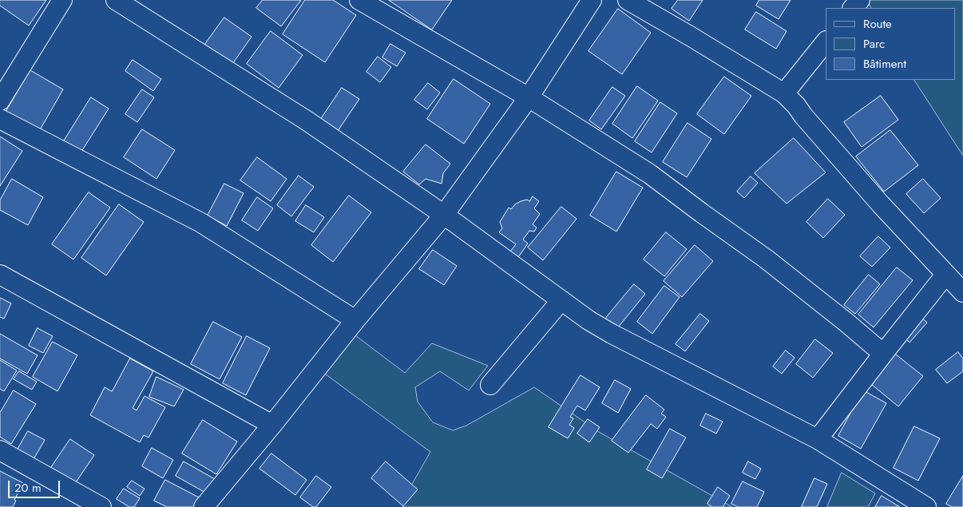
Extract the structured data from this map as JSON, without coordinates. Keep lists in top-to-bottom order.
{
  "legend": ["Route", "Parc", "Bâtiment"],
  "scale_bar": "20 m"
}
